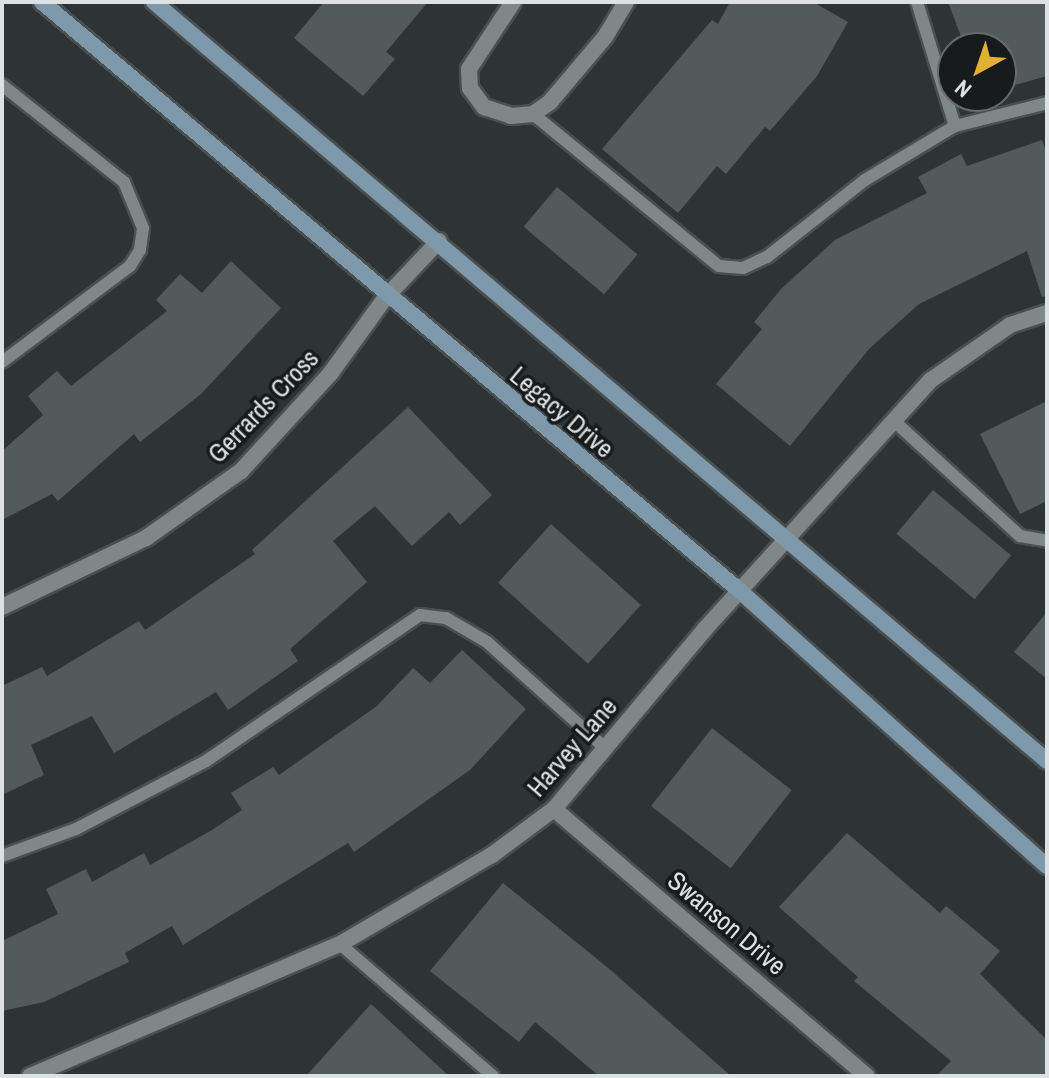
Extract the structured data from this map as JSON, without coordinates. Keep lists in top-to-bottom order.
{
  "streets": {
    "main road": ["Legacy Drive"],
    "street": ["Gerrards Cross", "Harvey Lane", "Swanson Drive"]
  },
  "crossings": [
    ["Gerrards Cross", "Legacy Drive"],
    ["Legacy Drive", "Harvey Lane"],
    ["Harvey Lane", "Swanson Drive"]
  ],
  "north": "bottom left"
}
